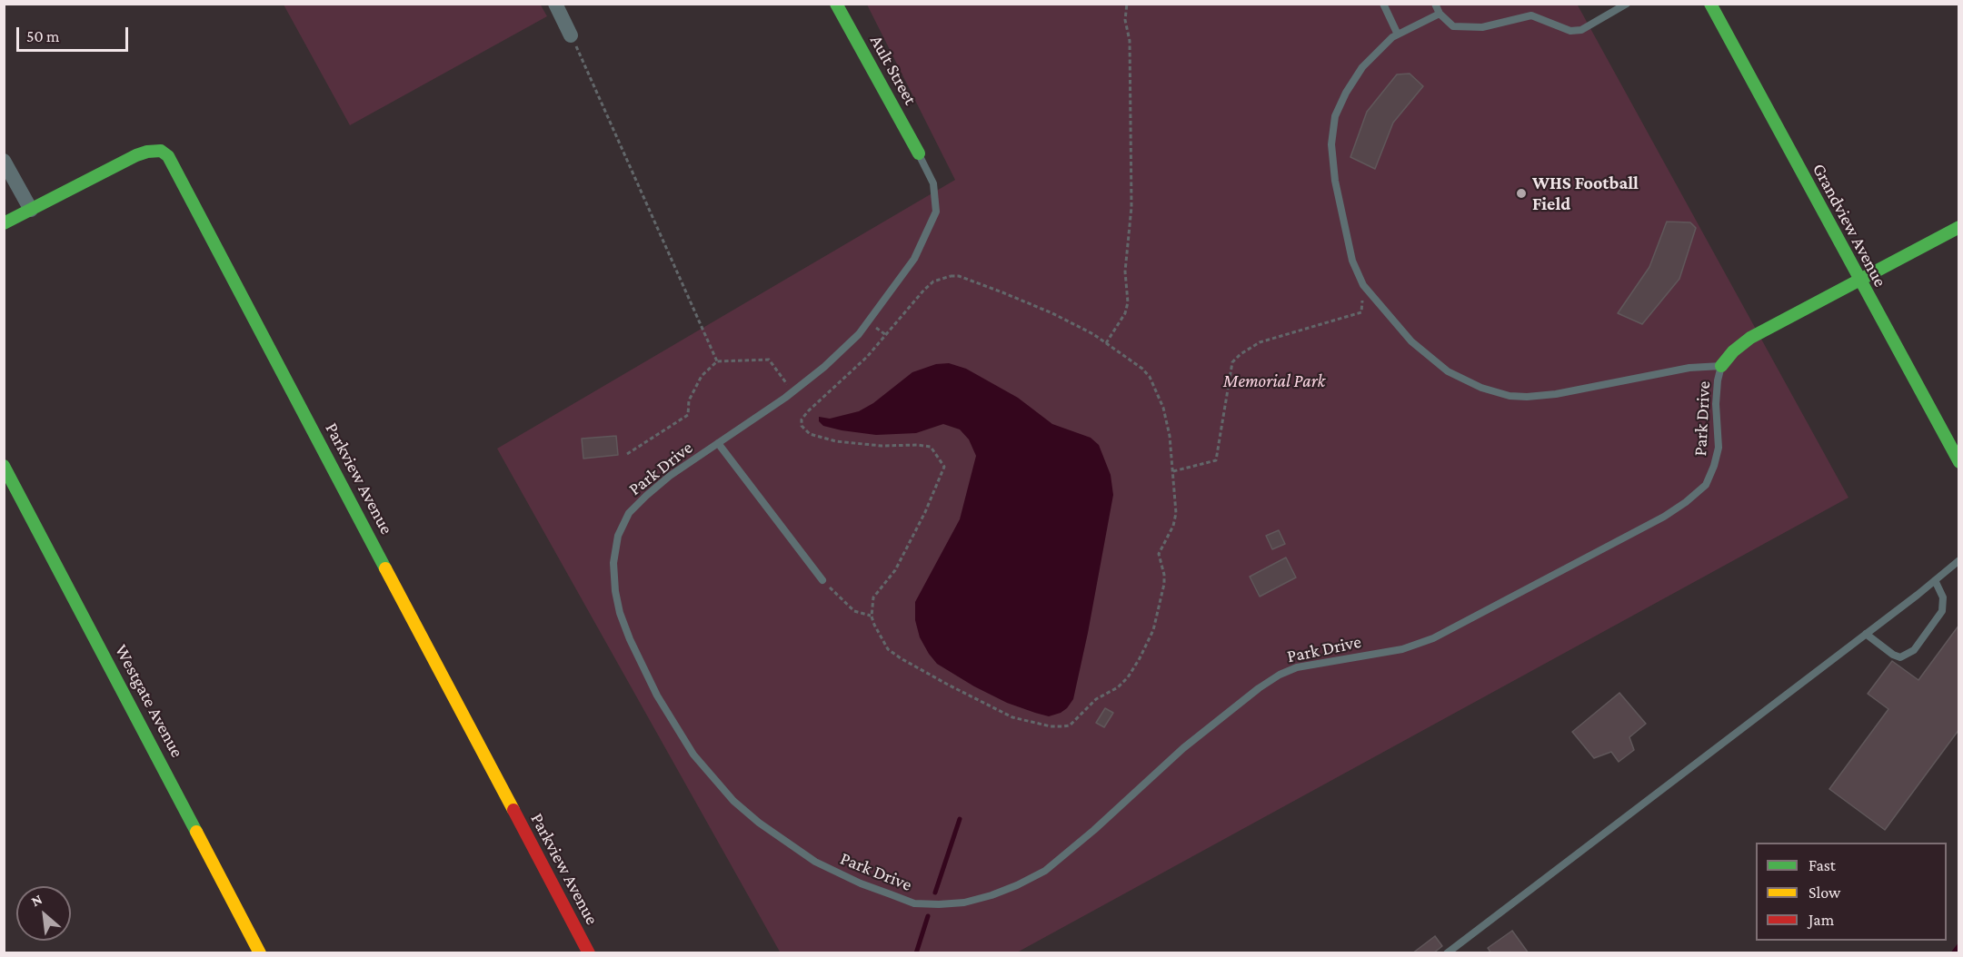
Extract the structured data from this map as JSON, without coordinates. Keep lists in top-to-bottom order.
{
  "streets": {
    "street": [
      "Ault Street",
      "Grandview Avenue",
      "Parkview Avenue",
      "Westgate Avenue"
    ],
    "lane": ["Park Drive"]
  },
  "crossings": [
    ["Ault Street", "Park Drive"]
  ],
  "parks": ["Memorial Park"],
  "places": ["WHS Football Field"],
  "legend": ["Fast", "Slow", "Jam"],
  "scale_bar": "50 m",
  "north": "top left"
}
